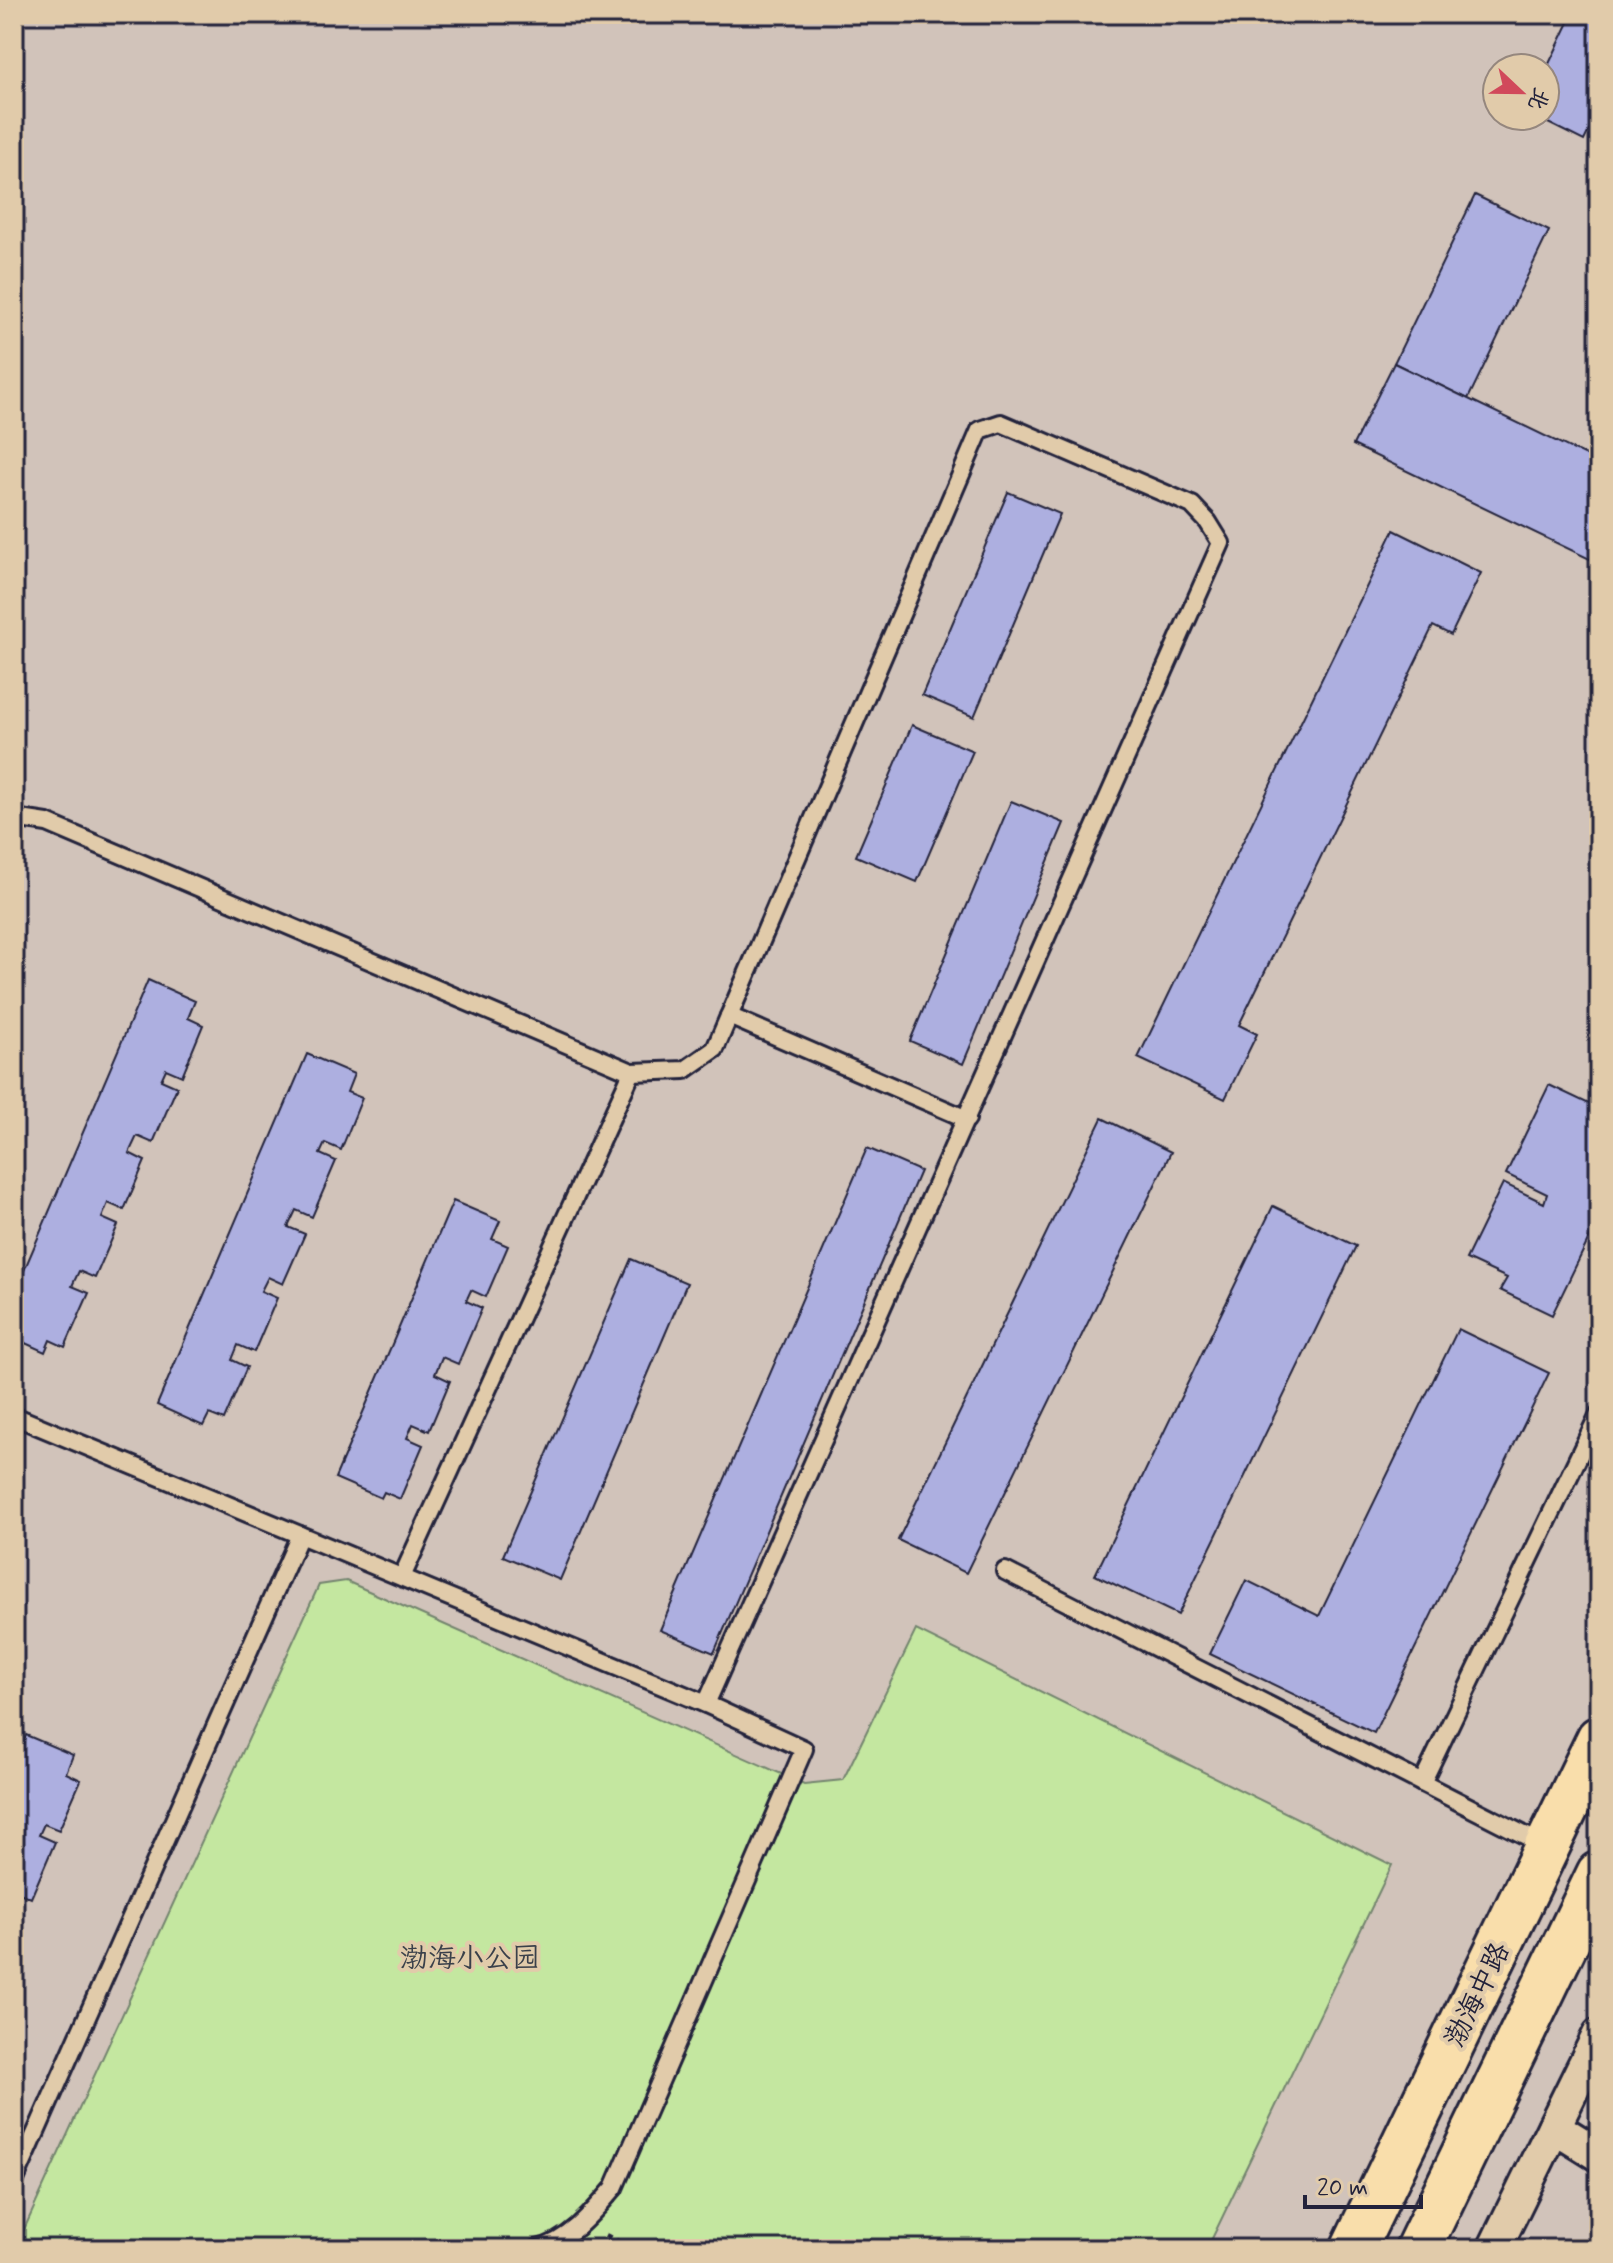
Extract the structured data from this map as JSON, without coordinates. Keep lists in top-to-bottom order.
{
  "streets": {
    "main road": ["渤海中路"]
  },
  "parks": ["渤海小公园"],
  "scale_bar": "20 m",
  "north": "right"
}
